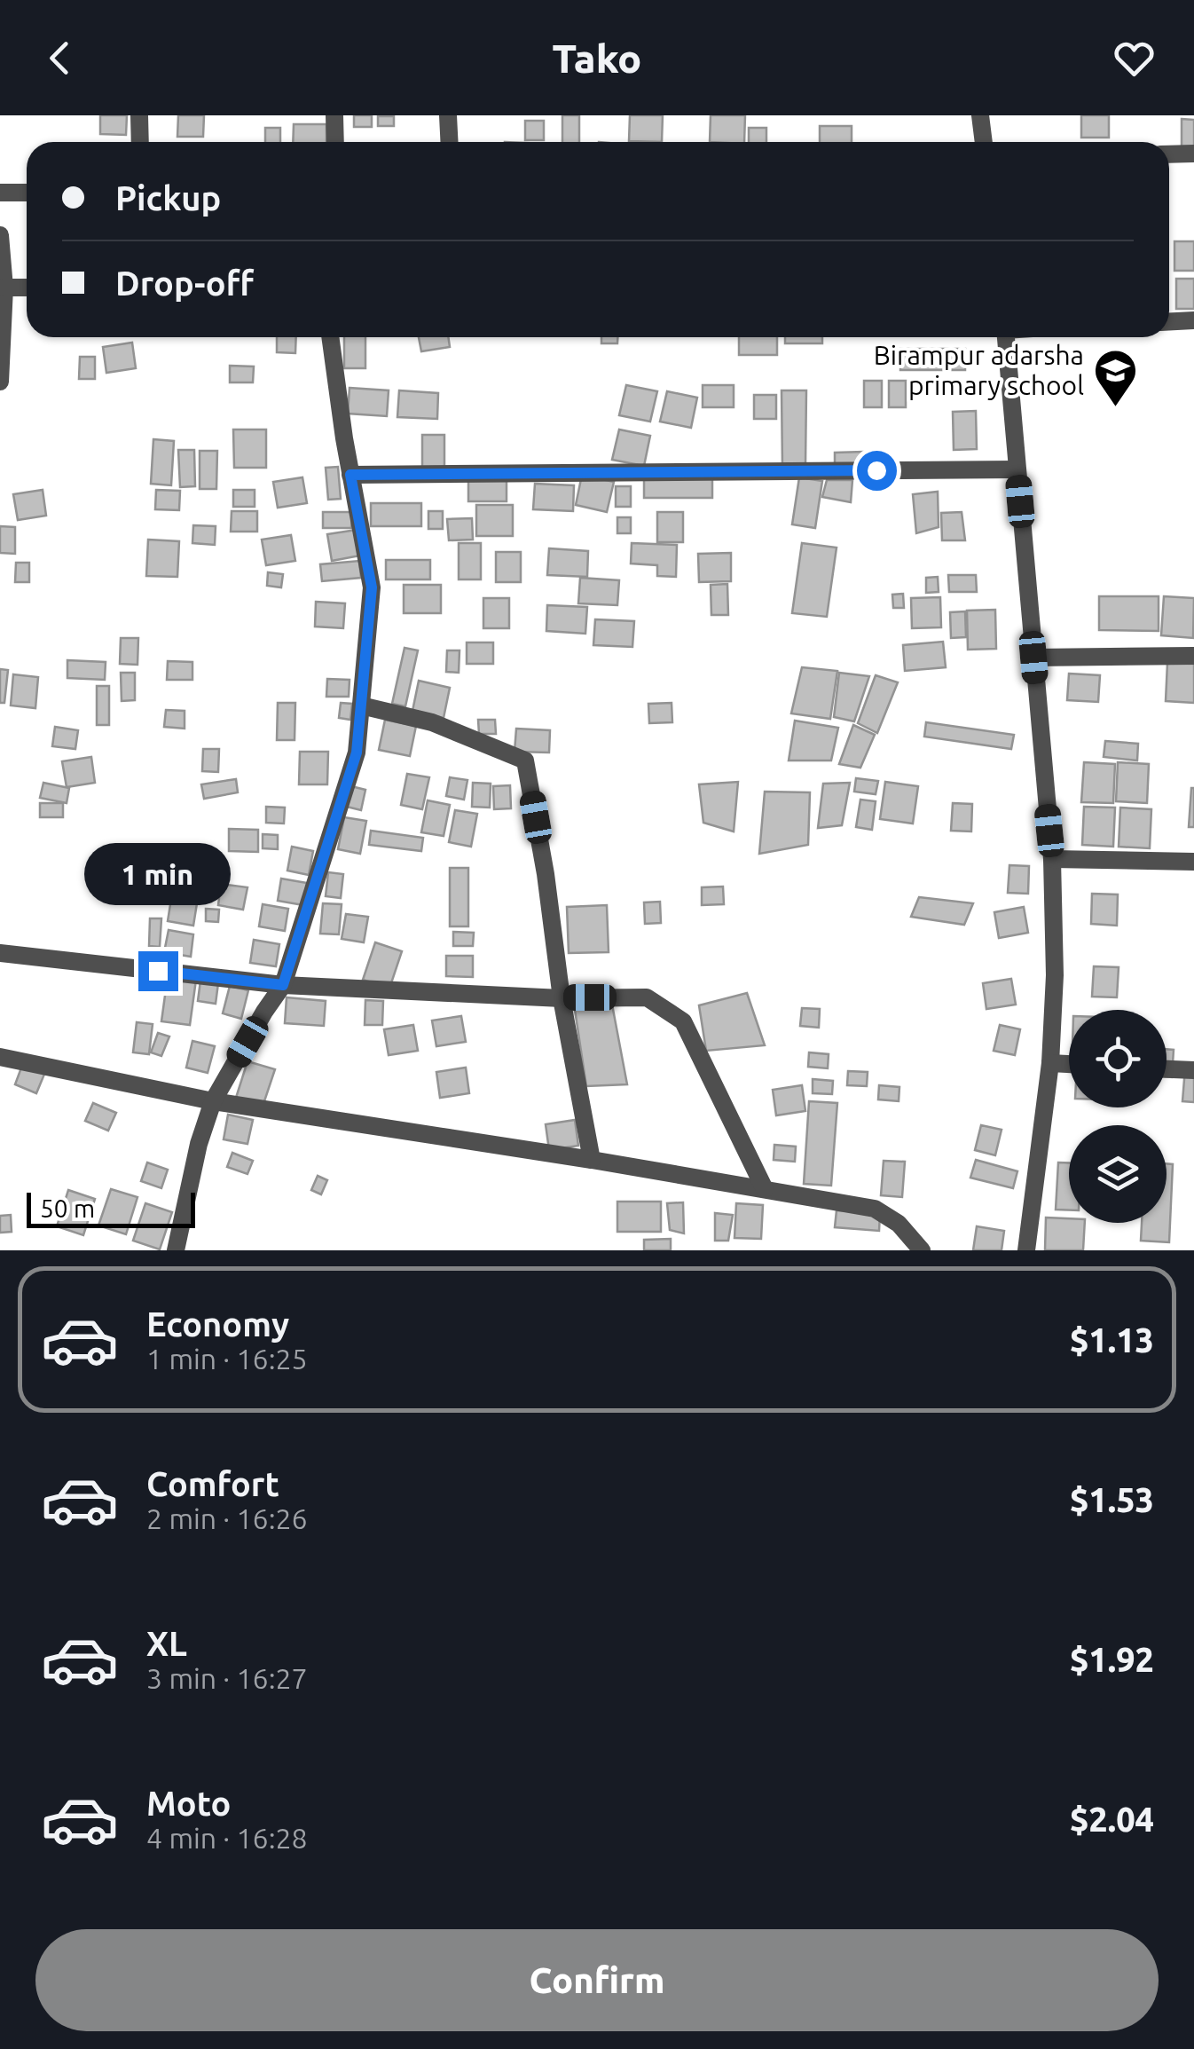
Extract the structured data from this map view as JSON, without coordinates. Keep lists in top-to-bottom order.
{
  "places": {
    "school or university": ["Birampur adarsha primary school"]
  },
  "scale_bar": "50 m",
  "page": {
    "header": "Tako",
    "banner": ["Pickup", "Drop-off"],
    "bubble": "1 min",
    "scale": "50 m",
    "list": [
      {
        "name": "Economy",
        "note": "1 min · 16:25",
        "value": "$1.13"
      },
      {
        "name": "Comfort",
        "note": "2 min · 16:26",
        "value": "$1.53"
      },
      {
        "name": "XL",
        "note": "3 min · 16:27",
        "value": "$1.92"
      },
      {
        "name": "Moto",
        "note": "4 min · 16:28",
        "value": "$2.04"
      }
    ],
    "buttons": "Confirm"
  }
}
